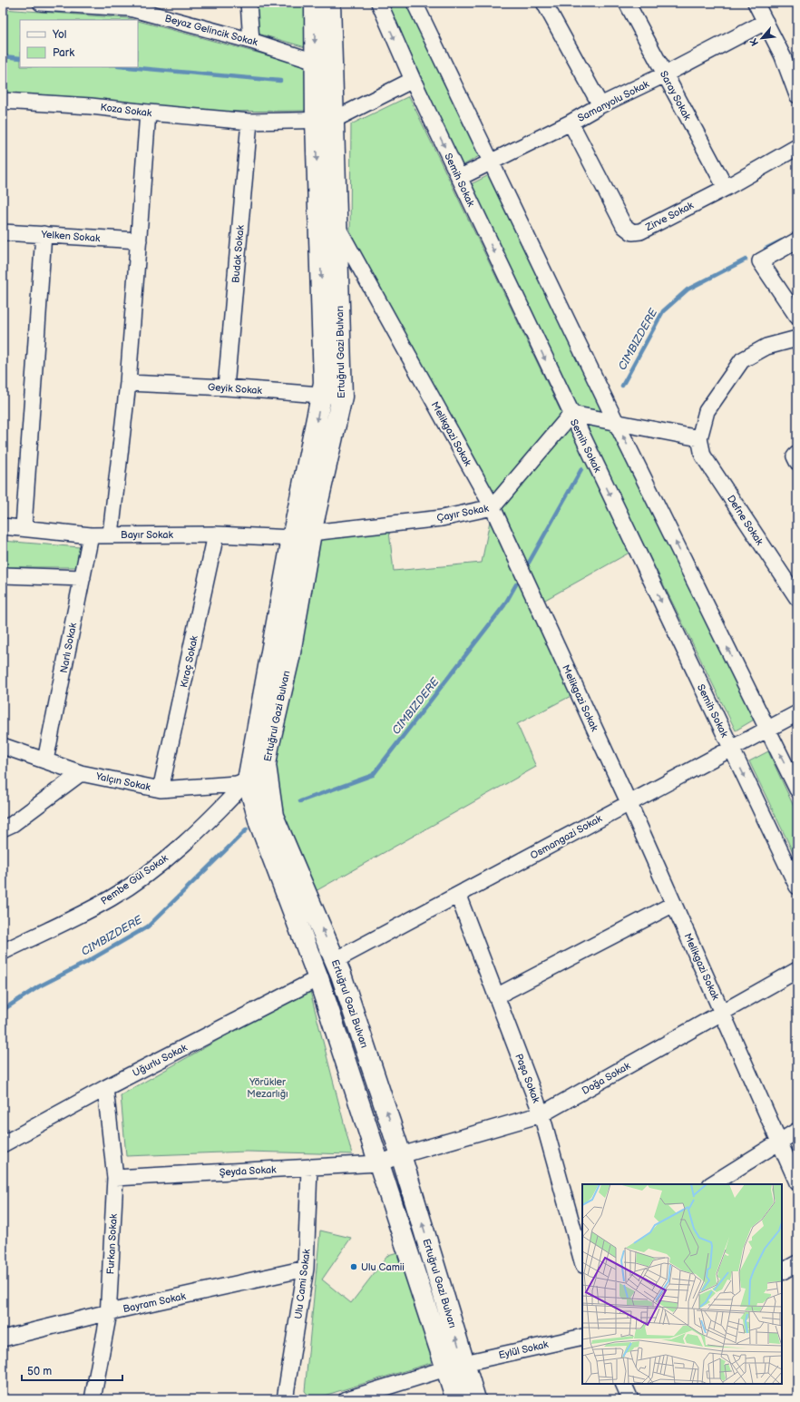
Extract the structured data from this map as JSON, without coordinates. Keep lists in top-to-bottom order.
{
  "streets": {
    "main road": ["Ertuğrul Gazi Bulvarı"],
    "street": [
      "Beyaz Gelincik Sokak",
      "Saray Sokak",
      "Samanyolu Sokak",
      "Koza Sokak",
      "Semih Sokak",
      "Zirve Sokak",
      "Yelken Sokak",
      "Budak Sokak",
      "Geyik Sokak",
      "Melikgazi Sokak",
      "Çayır Sokak",
      "Defne Sokak",
      "Bayır Sokak",
      "Narlı Sokak",
      "Kıraç Sokak",
      "Yalçın Sokak",
      "Osmangazi Sokak",
      "Pembe Gül Sokak",
      "Uğurlu Sokak",
      "Paşa Sokak",
      "Doğa Sokak",
      "Şeyda Sokak",
      "Furkan Sokak",
      "Ulu Cami Sokak",
      "Bayram Sokak",
      "Eylül Sokak"
    ]
  },
  "crossings": [
    ["Beyaz Gelincik Sokak", "Ertuğrul Gazi Bulvarı"],
    ["Saray Sokak", "Samanyolu Sokak"],
    ["Saray Sokak", "Zirve Sokak"],
    ["Samanyolu Sokak", "Semih Sokak"],
    ["Samanyolu Sokak", "Zirve Sokak"],
    ["Koza Sokak", "Budak Sokak"],
    ["Koza Sokak", "Ertuğrul Gazi Bulvarı"],
    ["Semih Sokak", "Çayır Sokak"],
    ["Semih Sokak", "Osmangazi Sokak"],
    ["Budak Sokak", "Geyik Sokak"],
    ["Ertuğrul Gazi Bulvarı", "Geyik Sokak"],
    ["Ertuğrul Gazi Bulvarı", "Melikgazi Sokak"],
    ["Ertuğrul Gazi Bulvarı", "Çayır Sokak"],
    ["Ertuğrul Gazi Bulvarı", "Bayır Sokak"],
    ["Ertuğrul Gazi Bulvarı", "Yalçın Sokak"],
    ["Ertuğrul Gazi Bulvarı", "Osmangazi Sokak"],
    ["Ertuğrul Gazi Bulvarı", "Pembe Gül Sokak"],
    ["Ertuğrul Gazi Bulvarı", "Uğurlu Sokak"],
    ["Ertuğrul Gazi Bulvarı", "Doğa Sokak"],
    ["Ertuğrul Gazi Bulvarı", "Şeyda Sokak"],
    ["Ertuğrul Gazi Bulvarı", "Eylül Sokak"],
    ["Melikgazi Sokak", "Çayır Sokak"],
    ["Melikgazi Sokak", "Osmangazi Sokak"],
    ["Melikgazi Sokak", "Doğa Sokak"],
    ["Bayır Sokak", "Narlı Sokak"],
    ["Bayır Sokak", "Kıraç Sokak"],
    ["Narlı Sokak", "Yalçın Sokak"],
    ["Kıraç Sokak", "Yalçın Sokak"],
    ["Yalçın Sokak", "Pembe Gül Sokak"],
    ["Osmangazi Sokak", "Paşa Sokak"],
    ["Uğurlu Sokak", "Furkan Sokak"],
    ["Paşa Sokak", "Doğa Sokak"],
    ["Doğa Sokak", "Şeyda Sokak"],
    ["Şeyda Sokak", "Furkan Sokak"],
    ["Şeyda Sokak", "Ulu Cami Sokak"],
    ["Furkan Sokak", "Bayram Sokak"],
    ["Ulu Cami Sokak", "Bayram Sokak"]
  ],
  "water": ["CIMBIZDERE"],
  "parks": ["Yörükler Mezarlığı"],
  "places": ["Ulu Camii"],
  "legend": ["Yol", "Park"],
  "scale_bar": "50 m",
  "north": "bottom left"
}
